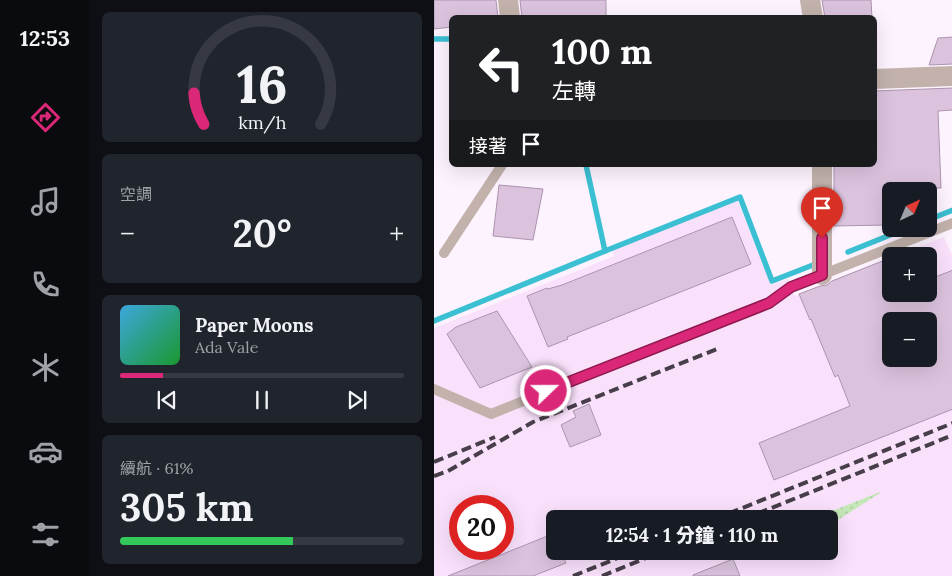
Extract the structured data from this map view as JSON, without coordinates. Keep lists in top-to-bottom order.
{
  "north": "top right",
  "page": {
    "tabs": "12:53",
    "turn": ["100 m", "左轉"],
    "then": "接著",
    "tile": [
      "空調",
      ["續航 · 61%", "305 km"]
    ],
    "map_buttons": ["+", "−"],
    "heat": ["−", "20°", "+"],
    "song": ["Paper Moons", "Ada Vale"],
    "limit": "20",
    "trip": "12:54 · 1 分鐘 · 110 m",
    "gauge": ["16", "km/h"]
  }
}
